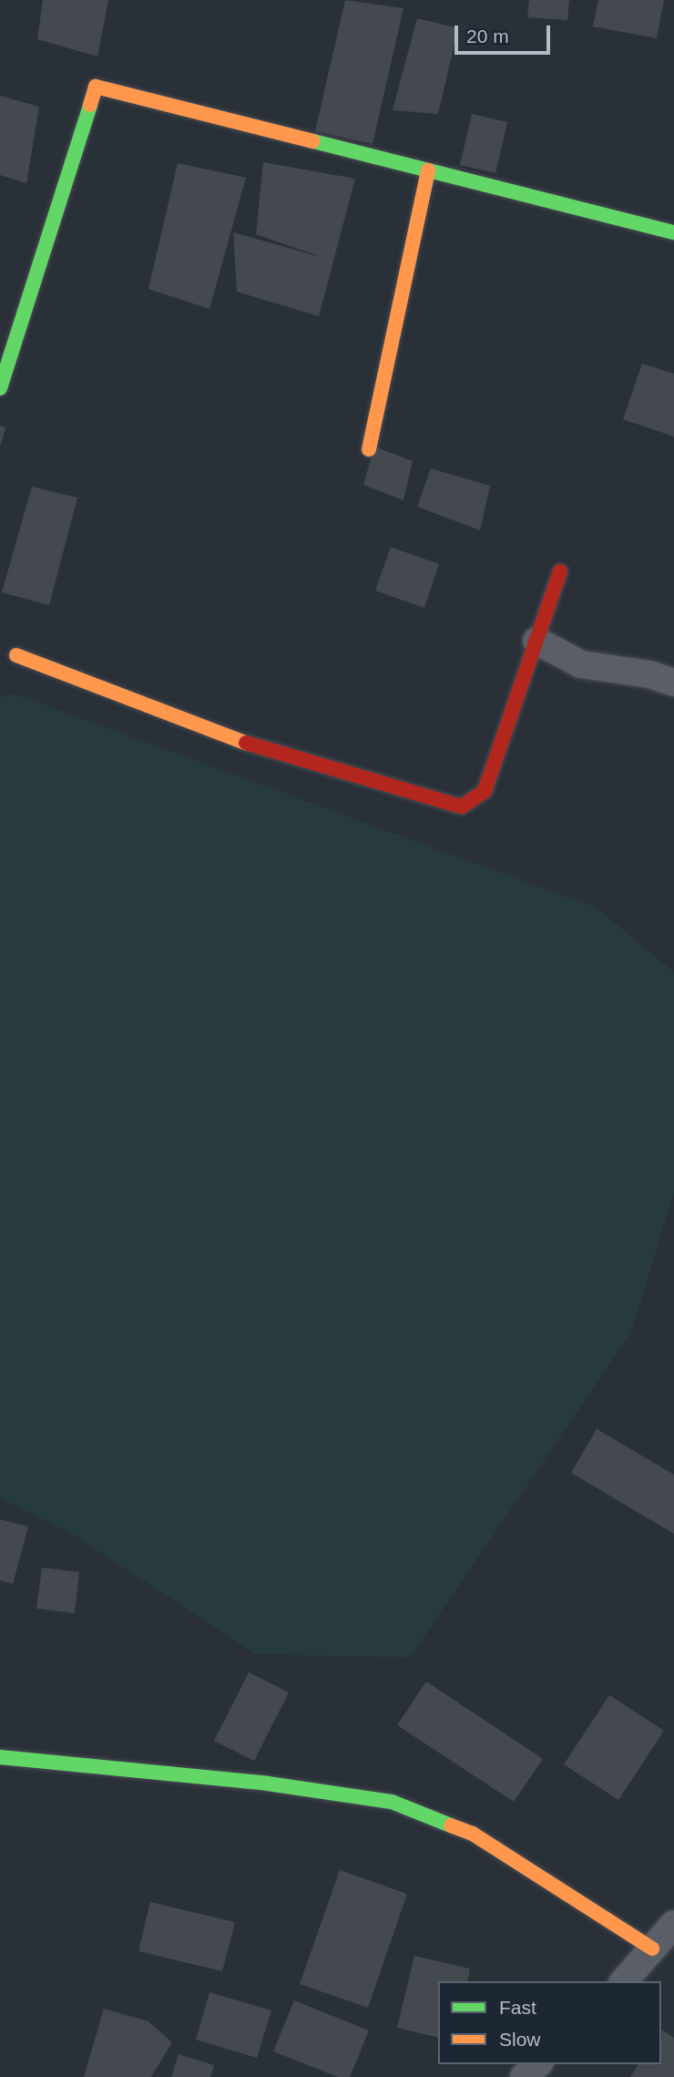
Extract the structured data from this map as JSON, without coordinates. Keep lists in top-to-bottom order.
{
  "legend": ["Fast", "Slow"],
  "scale_bar": "20 m"
}
